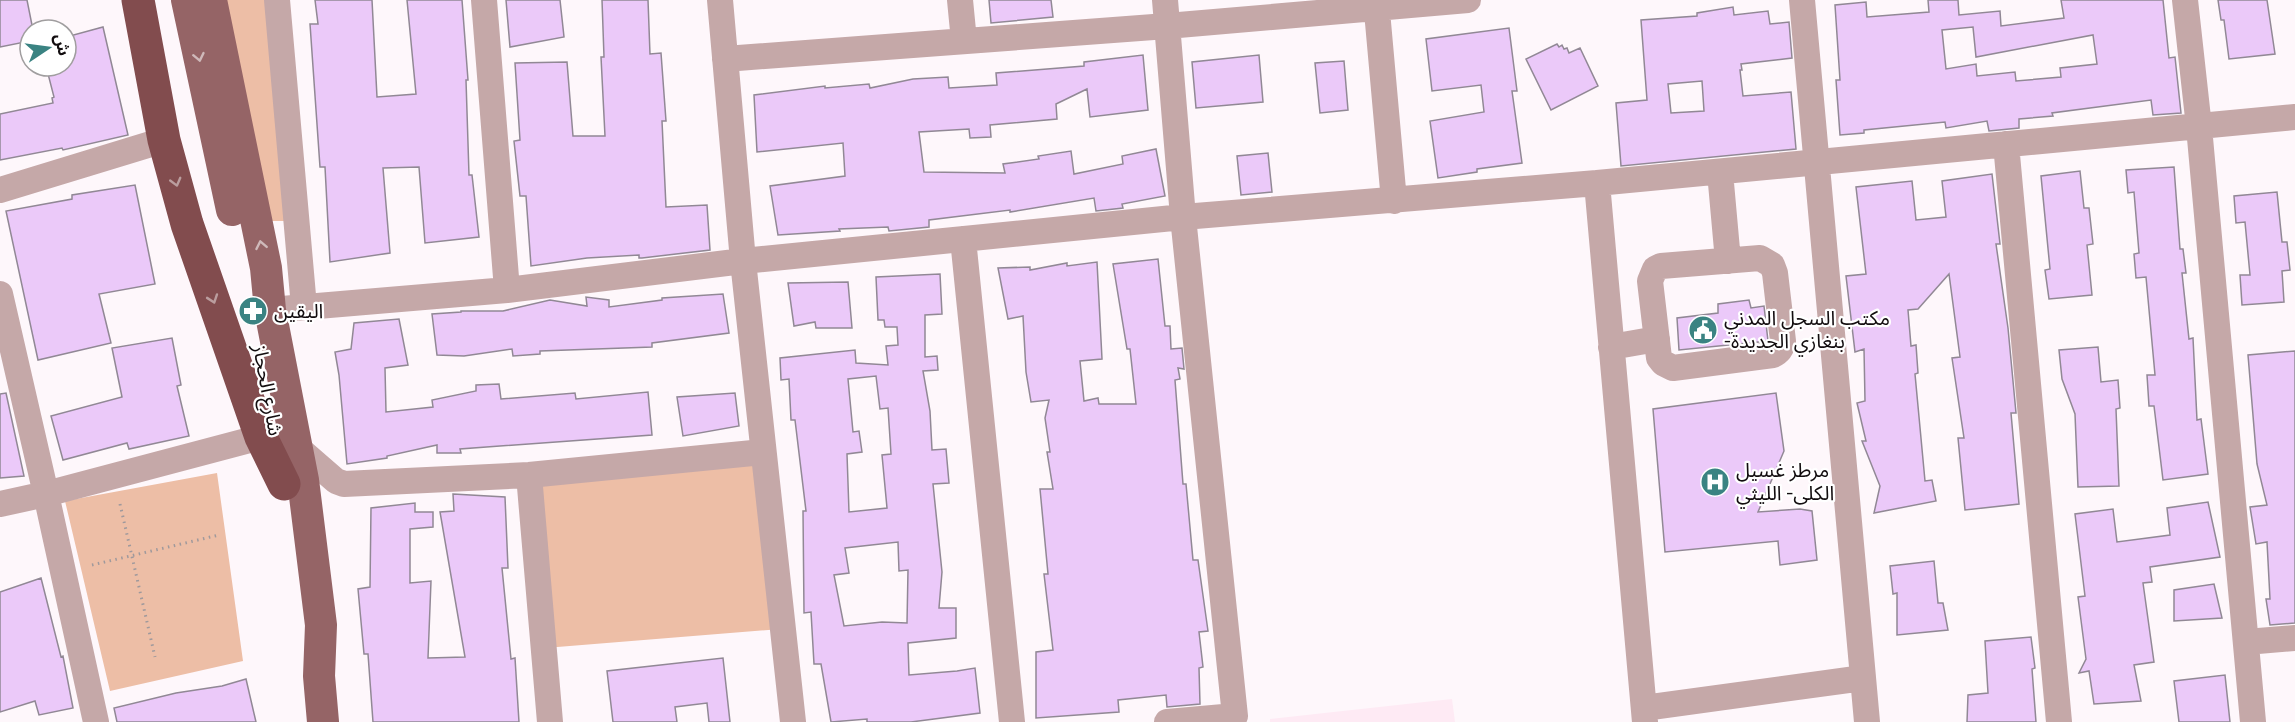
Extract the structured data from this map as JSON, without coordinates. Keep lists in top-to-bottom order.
{
  "streets": {
    "main road": ["شارع الحجاز"]
  },
  "places": {
    "pharmacy": ["اليقين"],
    "public building": ["مكتب السجل المدني -بنغازي الجديدة"],
    "hospital": ["مرطز غسيل الكلى- الليثي"]
  },
  "north": "right"
}
